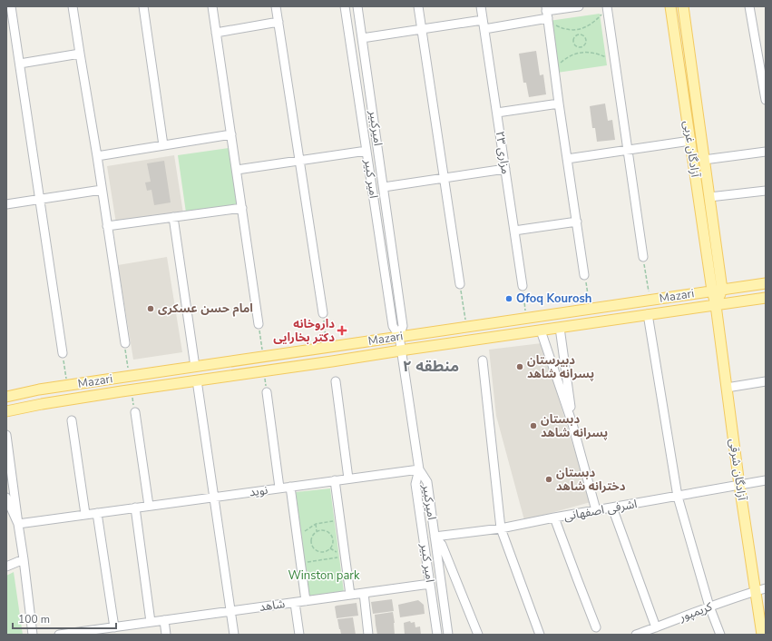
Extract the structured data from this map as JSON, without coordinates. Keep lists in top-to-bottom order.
{
  "streets": {
    "main road": ["آزادگان غربی", "Mazari", "آزادگان شرقی"],
    "street": [
      "امیرکبیر",
      "مزاری ۲۳",
      "امیر کبیر",
      "نوید",
      "اشرفی اصفهانی",
      "شاهد",
      "کریمپور"
    ]
  },
  "crossings": [
    ["امیرکبیر", "امیر کبیر"],
    ["امیرکبیر", "Mazari"],
    ["امیرکبیر", "نوید"],
    ["امیرکبیر", "اشرفی اصفهانی"],
    ["آزادگان غربی", "Mazari"],
    ["آزادگان غربی", "آزادگان شرقی"],
    ["امیر کبیر", "Mazari"],
    ["امیر کبیر", "نوید"],
    ["امیر کبیر", "شاهد"],
    ["Mazari", "آزادگان شرقی"],
    ["آزادگان شرقی", "اشرفی اصفهانی"],
    ["آزادگان شرقی", "کریمپور"]
  ],
  "districts": ["منطقه ۲"],
  "parks": ["Winston park"],
  "places": {
    "other": [
      "Ofoq Kourosh",
      "امام حسن عسکری",
      "دبیرستان پسرانه شاهد",
      "دبستان پسرانه شاهد",
      "دبستان دخترانه شاهد"
    ],
    "health": ["داروخانه دکتر بخارایی"]
  },
  "scale_bar": "100 m"
}
